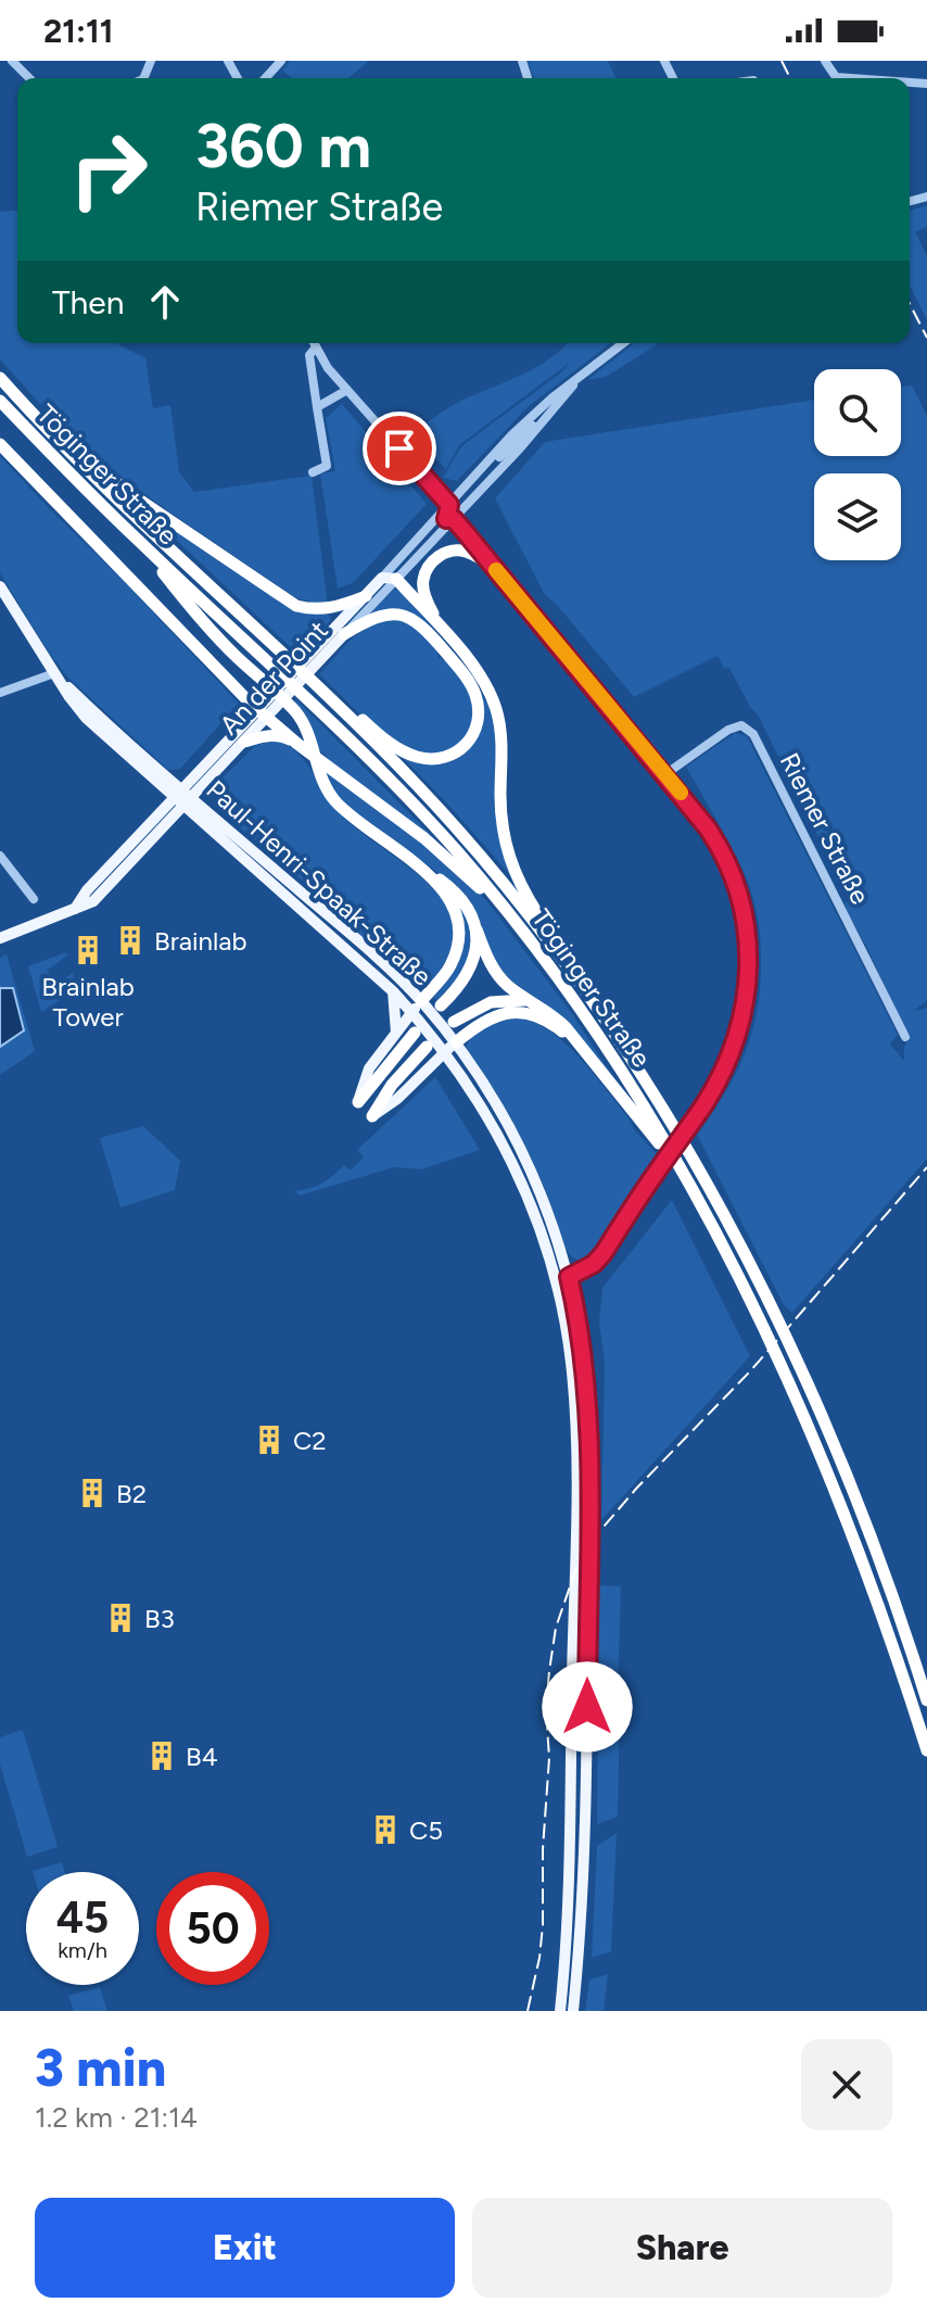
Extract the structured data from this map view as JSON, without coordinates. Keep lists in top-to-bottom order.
{
  "streets": {
    "highway": ["Töginger Straße"],
    "main road": ["An der Point", "Paul-Henri-Spaak-Straße"],
    "street": ["Riemer Straße"]
  },
  "crossings": [
    ["An der Point", "Paul-Henri-Spaak-Straße"]
  ],
  "places": {
    "building": [
      "Brainlab",
      "Brainlab Tower",
      "C2",
      "B2",
      "B3",
      "B4",
      "C5"
    ]
  },
  "page": {
    "status": "21:11",
    "turn": ["360 m", "Riemer Straße"],
    "then": "Then",
    "speed": "45 km/h",
    "limit": "50",
    "heading": ["3 min", "1.2 km · 21:14"],
    "buttons": ["Exit", "Share"]
  }
}
